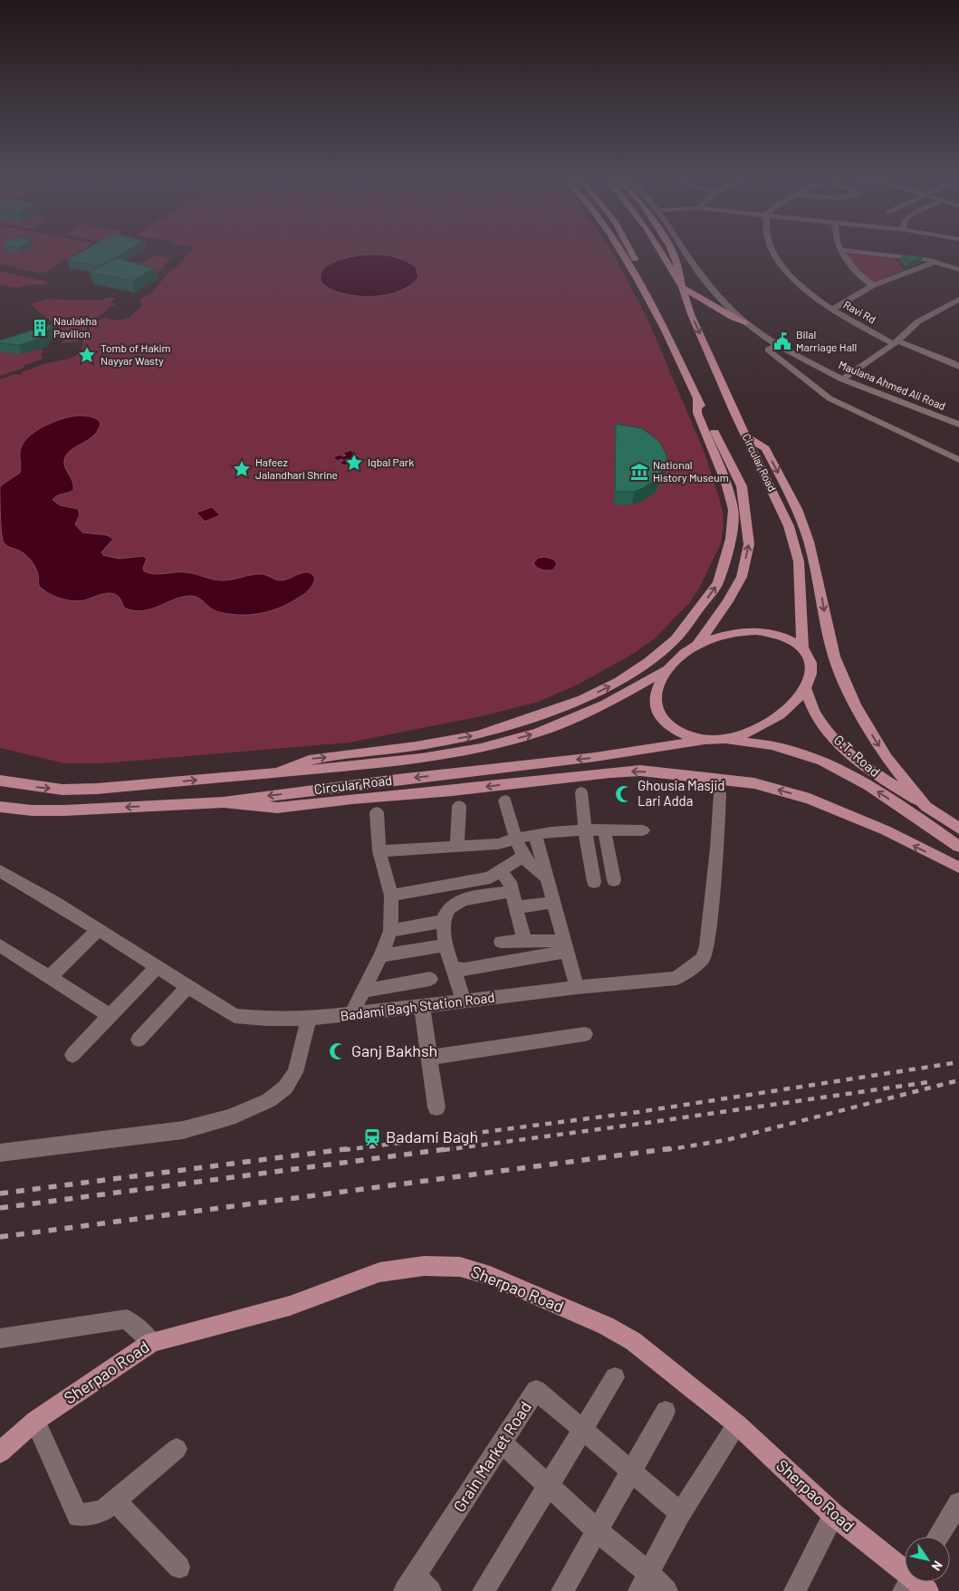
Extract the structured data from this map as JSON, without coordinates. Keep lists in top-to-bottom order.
{
  "streets": {
    "main road": ["Circular Road", "G.T. Road", "Sherpao Road"],
    "street": [
      "Ravi Rd",
      "Maulana Ahmed Ali Road",
      "Badami Bagh Station Road",
      "Grain Market Road"
    ]
  },
  "crossings": [
    ["Circular Road", "G.T. Road"]
  ],
  "places": {
    "building": ["Naulakha Pavilion"],
    "public building": ["Bilal Marriage Hall"],
    "place": ["Tomb of Hakim Nayyar Wasty", "Iqbal Park", "Hafeez Jalandhari Shrine"],
    "museum": ["National History Museum"],
    "mosque": ["Ghousia Masjid Lari Adda", "Ganj Bakhsh"],
    "station": ["Badami Bagh"]
  },
  "north": "bottom right"
}
